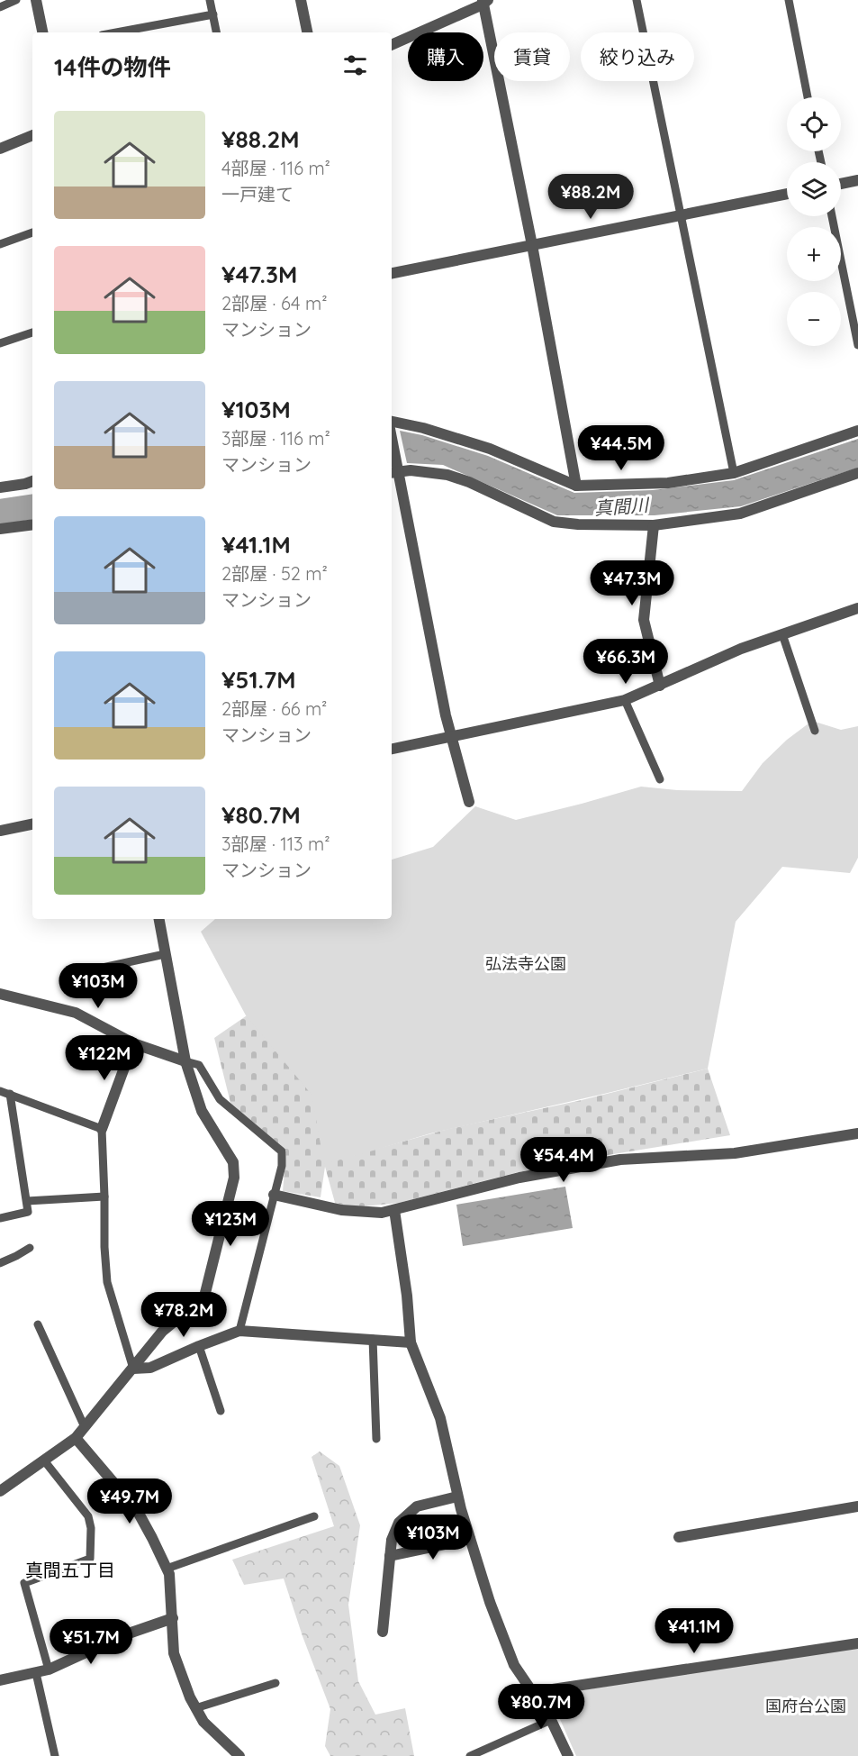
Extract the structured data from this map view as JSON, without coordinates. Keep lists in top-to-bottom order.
{
  "districts": ["真間五丁目"],
  "water": ["真間川"],
  "parks": ["弘法寺公園", "国府台公園"],
  "page": {
    "chip": ["購入", "賃貸", "絞り込み"],
    "heading": "14件の物件",
    "map_buttons": ["+", "−"],
    "list": [
      {
        "name": "¥88.2M",
        "note": "4部屋 · 116 m² · 一戸建て"
      },
      {
        "name": "¥47.3M",
        "note": "2部屋 · 64 m² · マンション"
      },
      {
        "name": "¥103M",
        "note": "3部屋 · 116 m² · マンション"
      },
      {
        "name": "¥41.1M",
        "note": "2部屋 · 52 m² · マンション"
      },
      {
        "name": "¥51.7M",
        "note": "2部屋 · 66 m² · マンション"
      },
      {
        "name": "¥80.7M",
        "note": "3部屋 · 113 m² · マンション"
      }
    ],
    "price": [
      "¥88.2M",
      "¥44.5M",
      "¥47.3M",
      "¥66.3M",
      "¥103M",
      "¥122M",
      "¥54.4M",
      "¥123M",
      "¥78.2M",
      "¥49.7M",
      "¥103M",
      "¥41.1M",
      "¥51.7M",
      "¥80.7M"
    ]
  }
}
